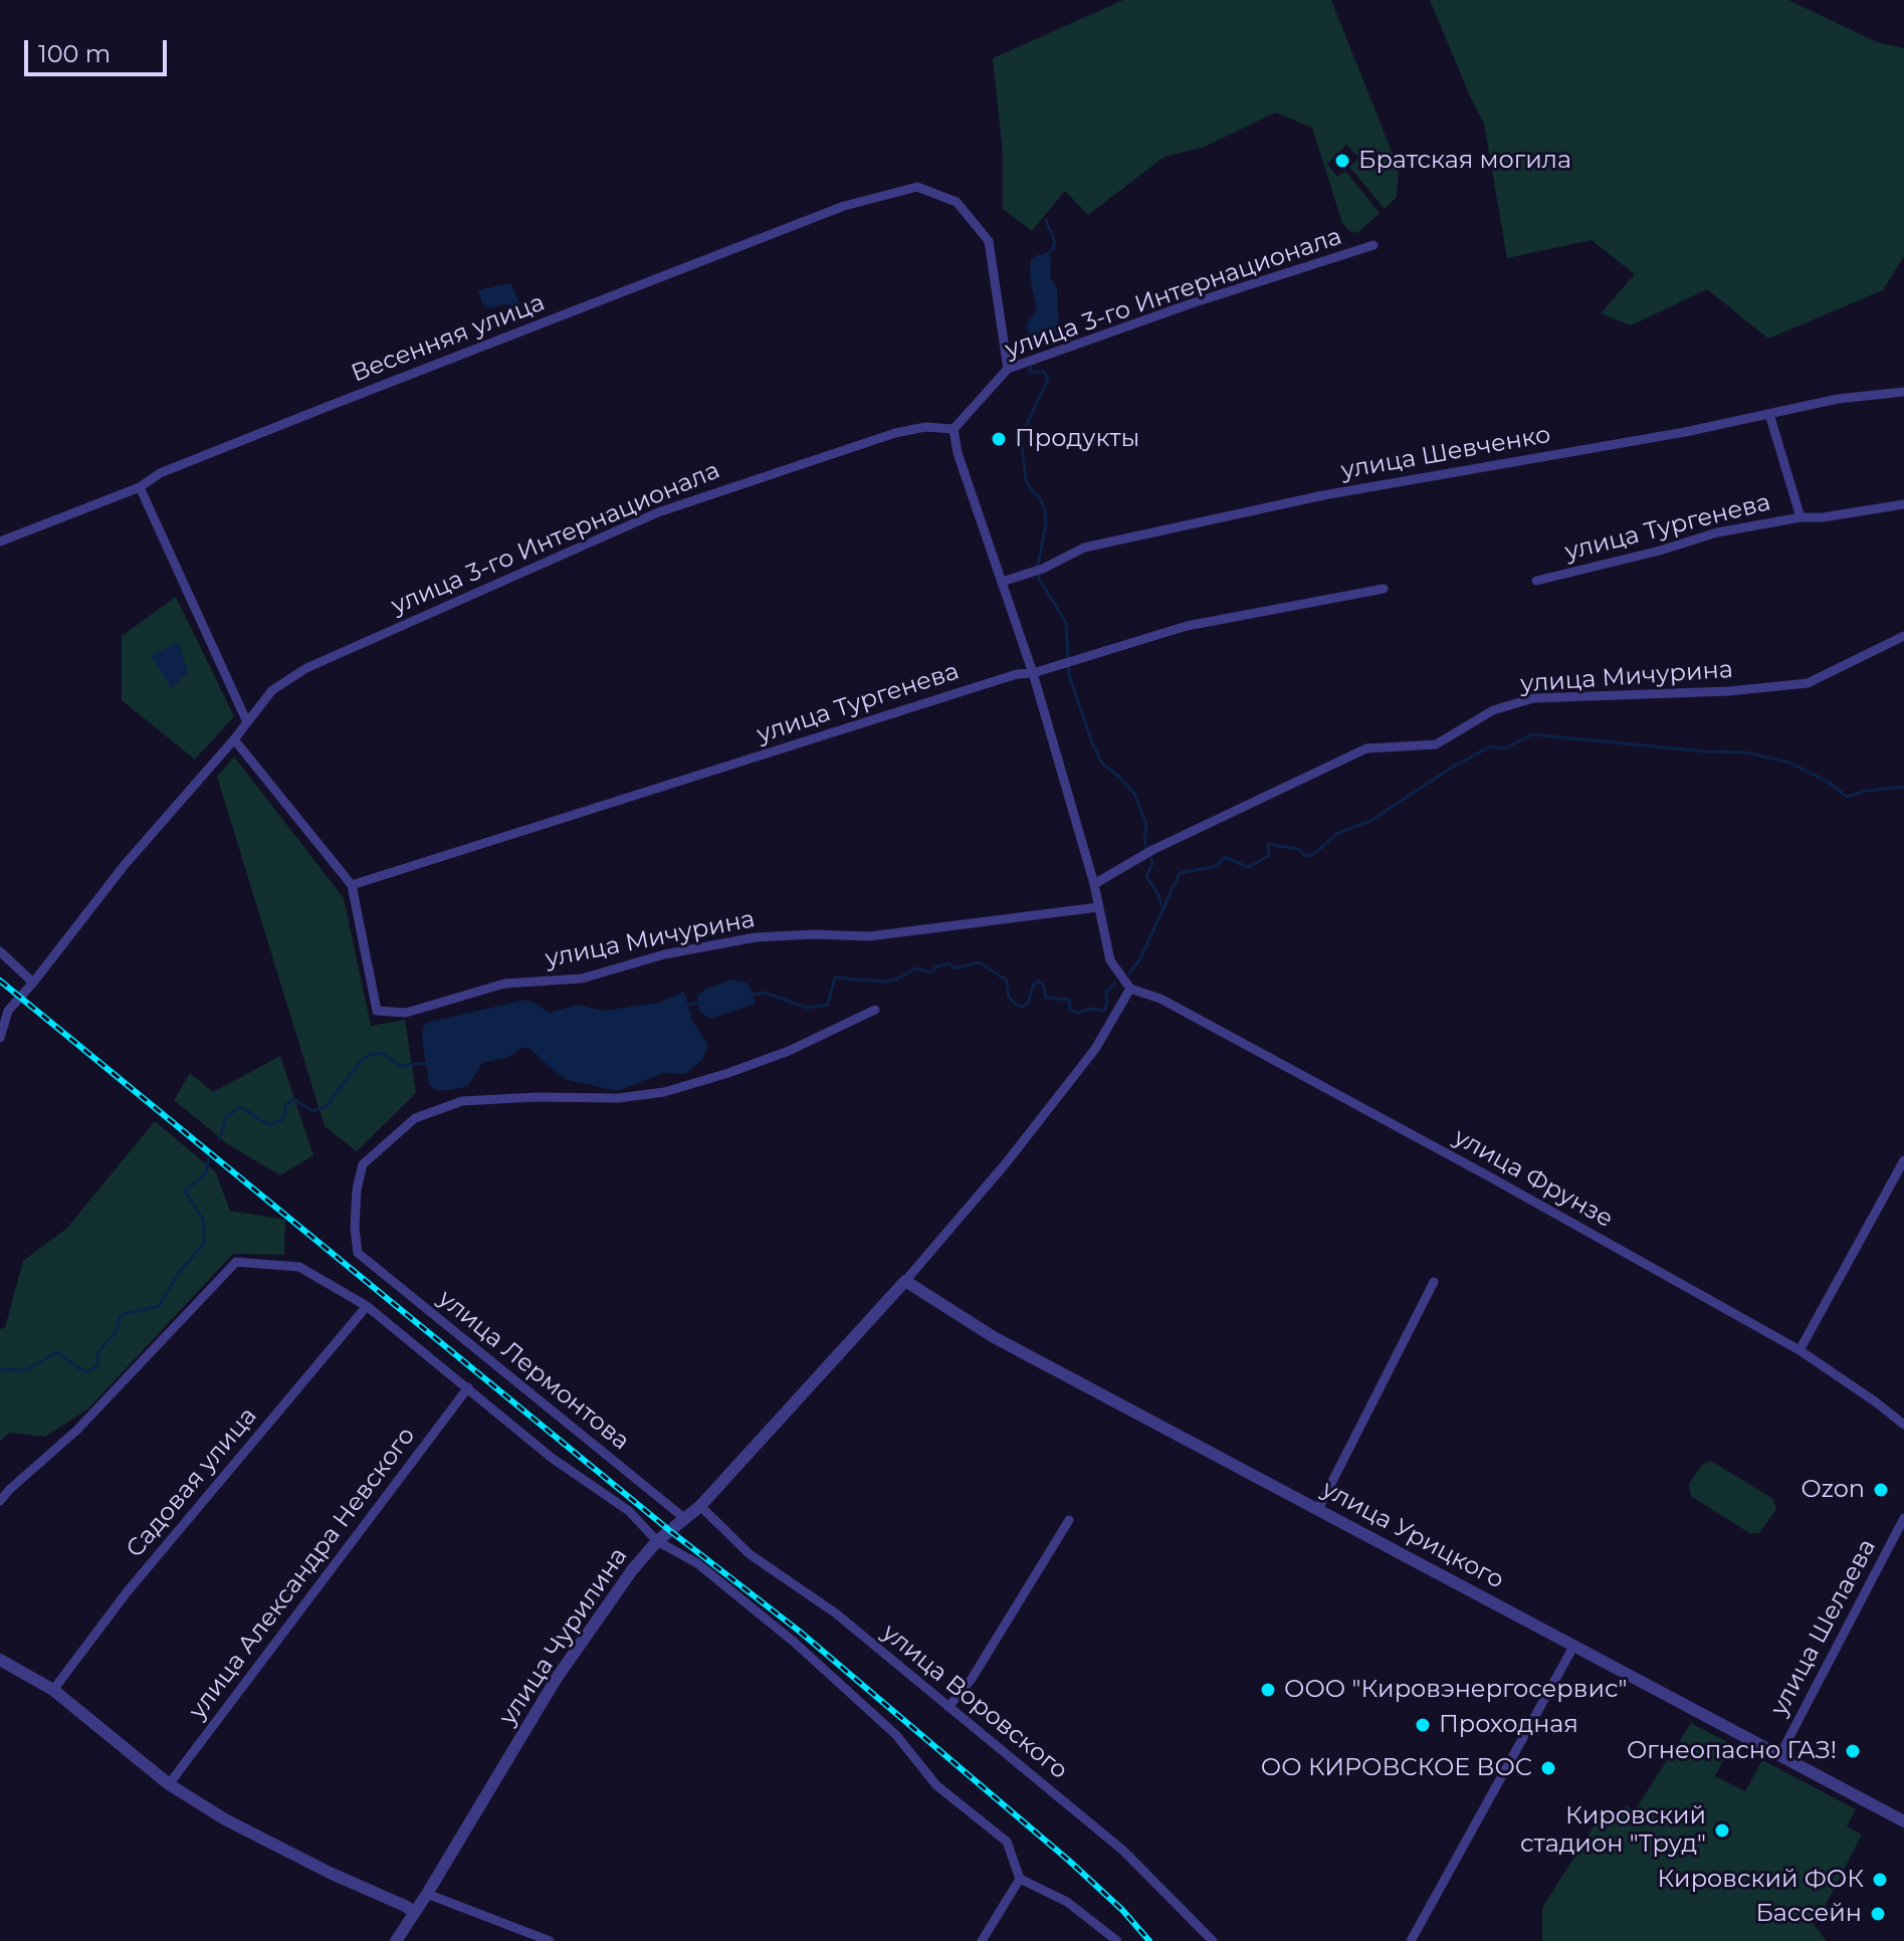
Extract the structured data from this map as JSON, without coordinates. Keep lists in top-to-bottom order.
{
  "streets": {
    "street": [
      "улица 3-го Интернационала",
      "Весенняя улица",
      "улица Шевченко",
      "улица Тургенева",
      "улица Мичурина",
      "улица Фрунзе",
      "улица Лермонтова",
      "Садовая улица",
      "улица Урицкого",
      "улица Александра Невского",
      "улица Шелаева",
      "улица Чурилина",
      "улица Воровского"
    ]
  },
  "crossings": [
    ["улица 3-го Интернационала", "Весенняя улица"],
    ["улица Тургенева", "улица Мичурина"],
    ["улица Лермонтова", "улица Чурилина"],
    ["улица Урицкого", "улица Шелаева"],
    ["улица Урицкого", "улица Чурилина"],
    ["улица Чурилина", "улица Воровского"]
  ],
  "places": [
    "Братская могила",
    "Продукты",
    "Ozon",
    "ООО \"Кировэнергосервис\"",
    "Проходная",
    "Огнеопасно ГАЗ!",
    "ОО КИРОВСКОЕ ВОС",
    "Кировский стадион \"Труд\"",
    "Кировский ФОК",
    "Бассейн"
  ],
  "scale_bar": "100 m"
}
